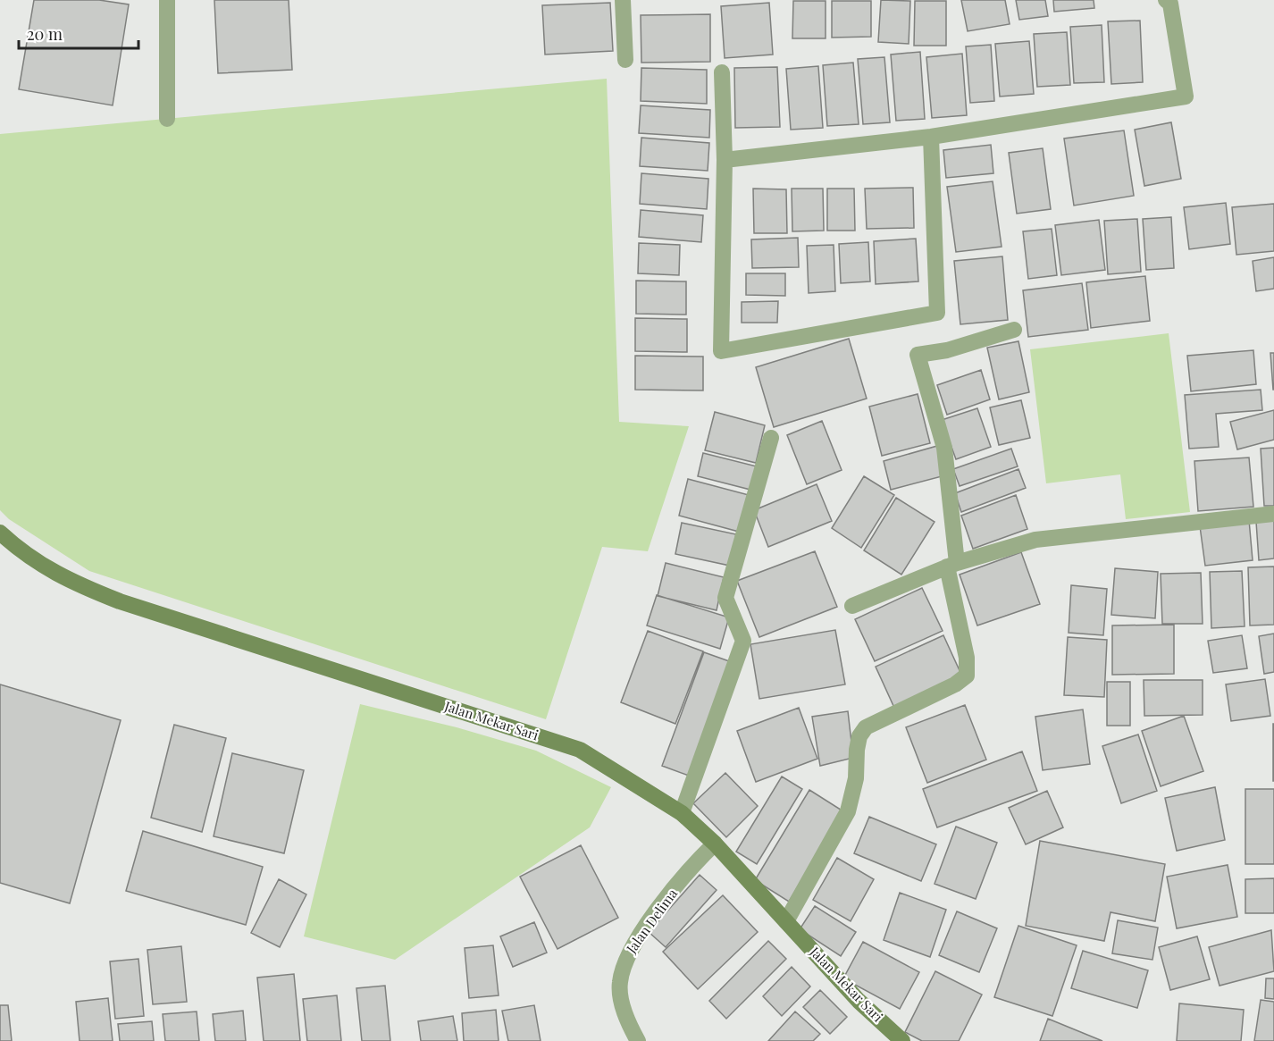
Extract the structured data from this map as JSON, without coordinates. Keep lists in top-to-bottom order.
{
  "streets": {
    "street": ["Jalan Mekar Sari", "Jalan Delima"]
  },
  "crossings": [
    ["Jalan Mekar Sari", "Jalan Delima"]
  ],
  "scale_bar": "20 m"
}
